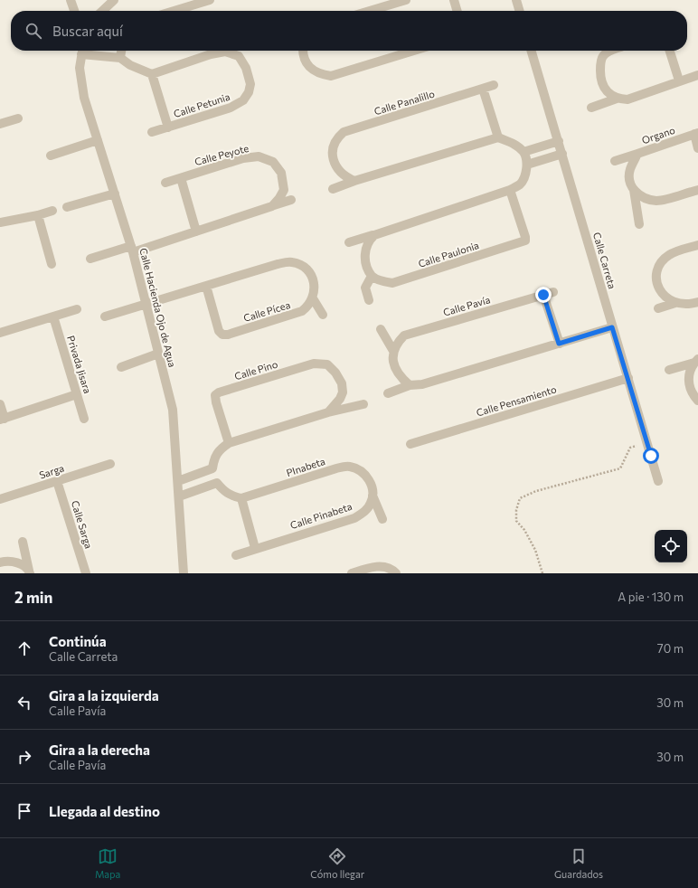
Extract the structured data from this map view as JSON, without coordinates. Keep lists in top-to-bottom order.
{
  "streets": {
    "street": [
      "Calle Panalillo",
      "Calle Petunia",
      "Organo",
      "Calle Peyote",
      "Calle Paulonia",
      "Calle Carreta",
      "Calle Pavía",
      "Calle Hacienda Ojo de Agua",
      "Calle Pícea",
      "Privada Jisara",
      "Calle Pino",
      "Calle Pensamiento",
      "PInabeta",
      "Sarga",
      "Calle Pinabeta",
      "Calle Sarga"
    ]
  },
  "crossings": [
    ["Calle Carreta", "Calle Pensamiento"],
    ["PInabeta", "Calle Pinabeta"],
    ["Sarga", "Calle Sarga"]
  ],
  "page": {
    "search": "Buscar aquí",
    "heading": ["2 min", "A pie · 130 m"],
    "list": [
      ["Continúa", "Calle Carreta", "70 m"],
      ["Gira a la izquierda", "Calle Pavía", "30 m"],
      ["Gira a la derecha", "Calle Pavía", "30 m"],
      "Llegada al destino"
    ],
    "nav": ["Mapa", "Cómo llegar", "Guardados"]
  }
}
